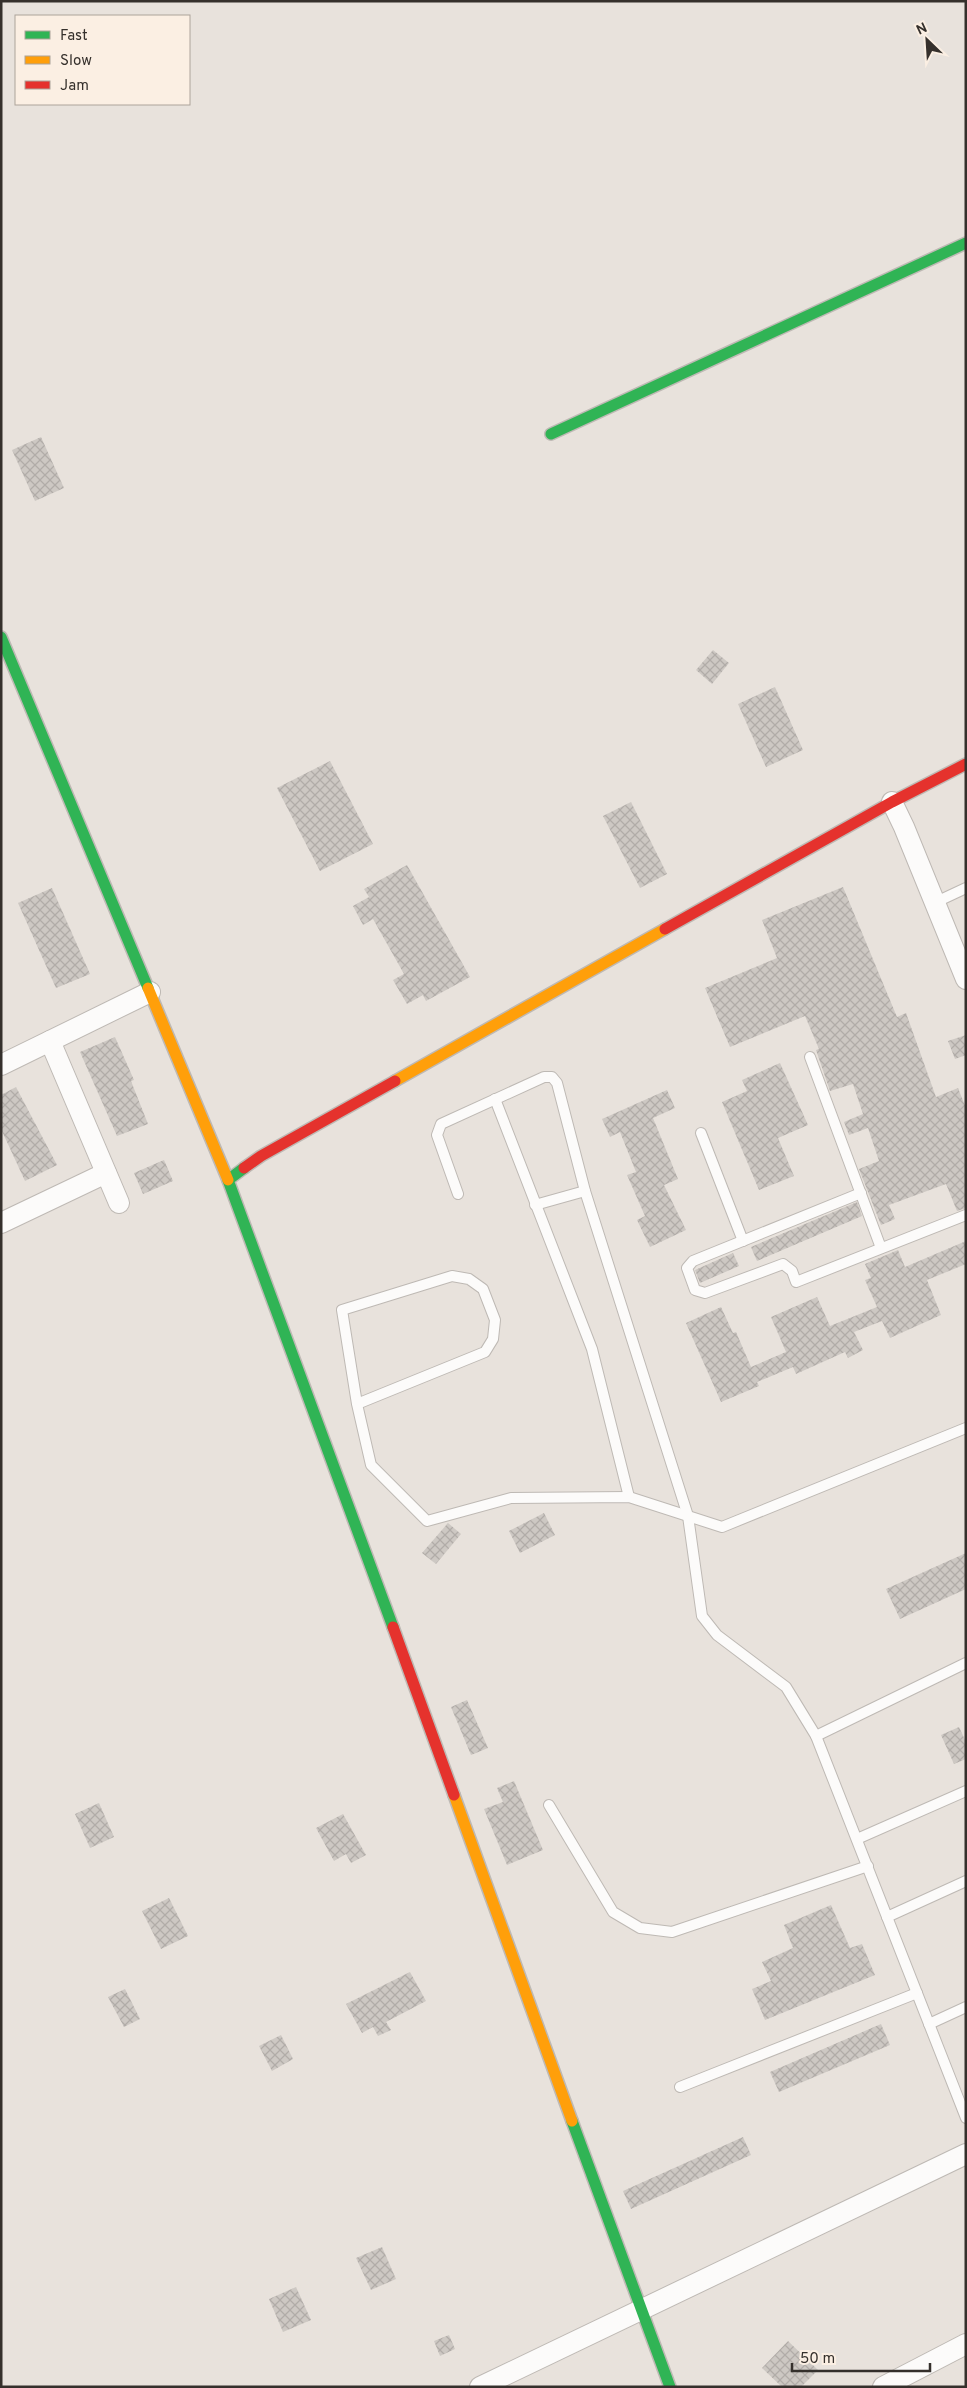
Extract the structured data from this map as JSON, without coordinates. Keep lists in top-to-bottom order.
{
  "legend": ["Fast", "Slow", "Jam"],
  "scale_bar": "50 m",
  "north": "top left"
}
